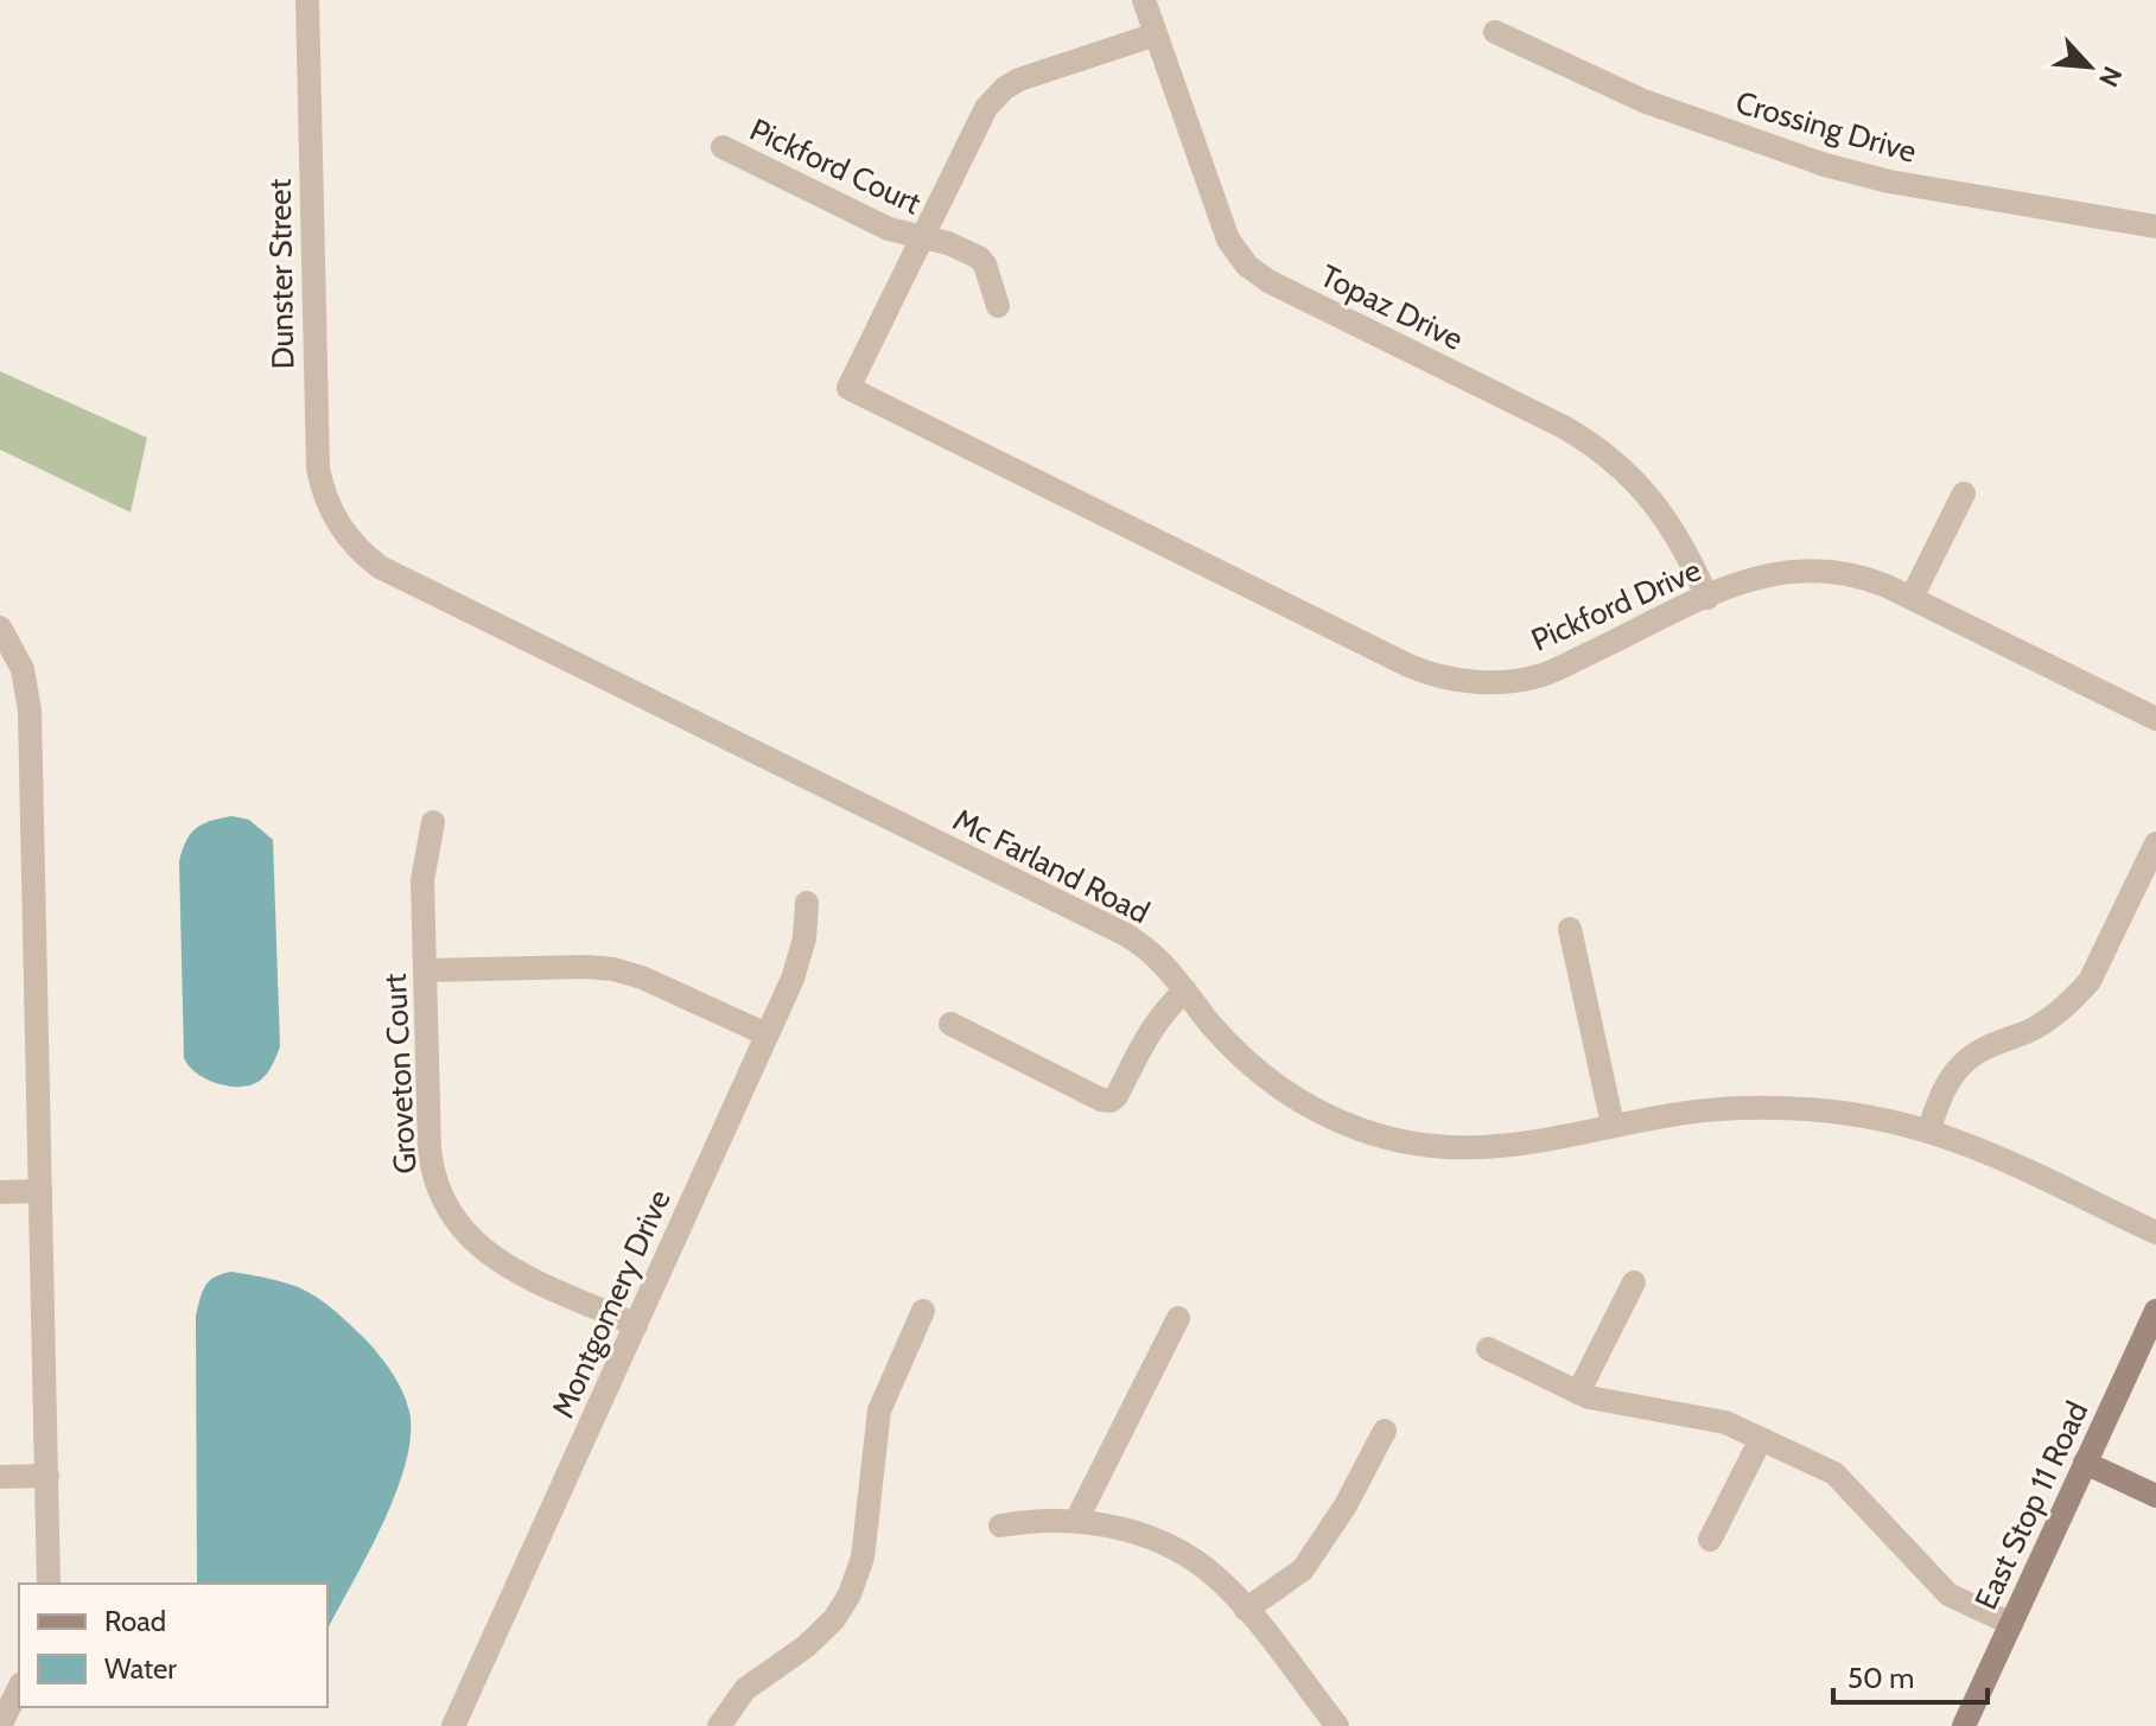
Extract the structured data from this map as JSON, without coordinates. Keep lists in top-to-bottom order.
{
  "streets": {
    "main road": ["East Stop 11 Road"],
    "street": [
      "Crossing Drive",
      "Pickford Court",
      "Dunster Street",
      "Topaz Drive",
      "Pickford Drive",
      "Mc Farland Road",
      "Groveton Court",
      "Montgomery Drive"
    ]
  },
  "crossings": [
    ["Pickford Court", "Topaz Drive"],
    ["Pickford Court", "Pickford Drive"],
    ["Dunster Street", "Mc Farland Road"],
    ["Topaz Drive", "Pickford Drive"],
    ["Groveton Court", "Montgomery Drive"]
  ],
  "legend": ["Road", "Water"],
  "scale_bar": "50 m",
  "north": "bottom right"
}
